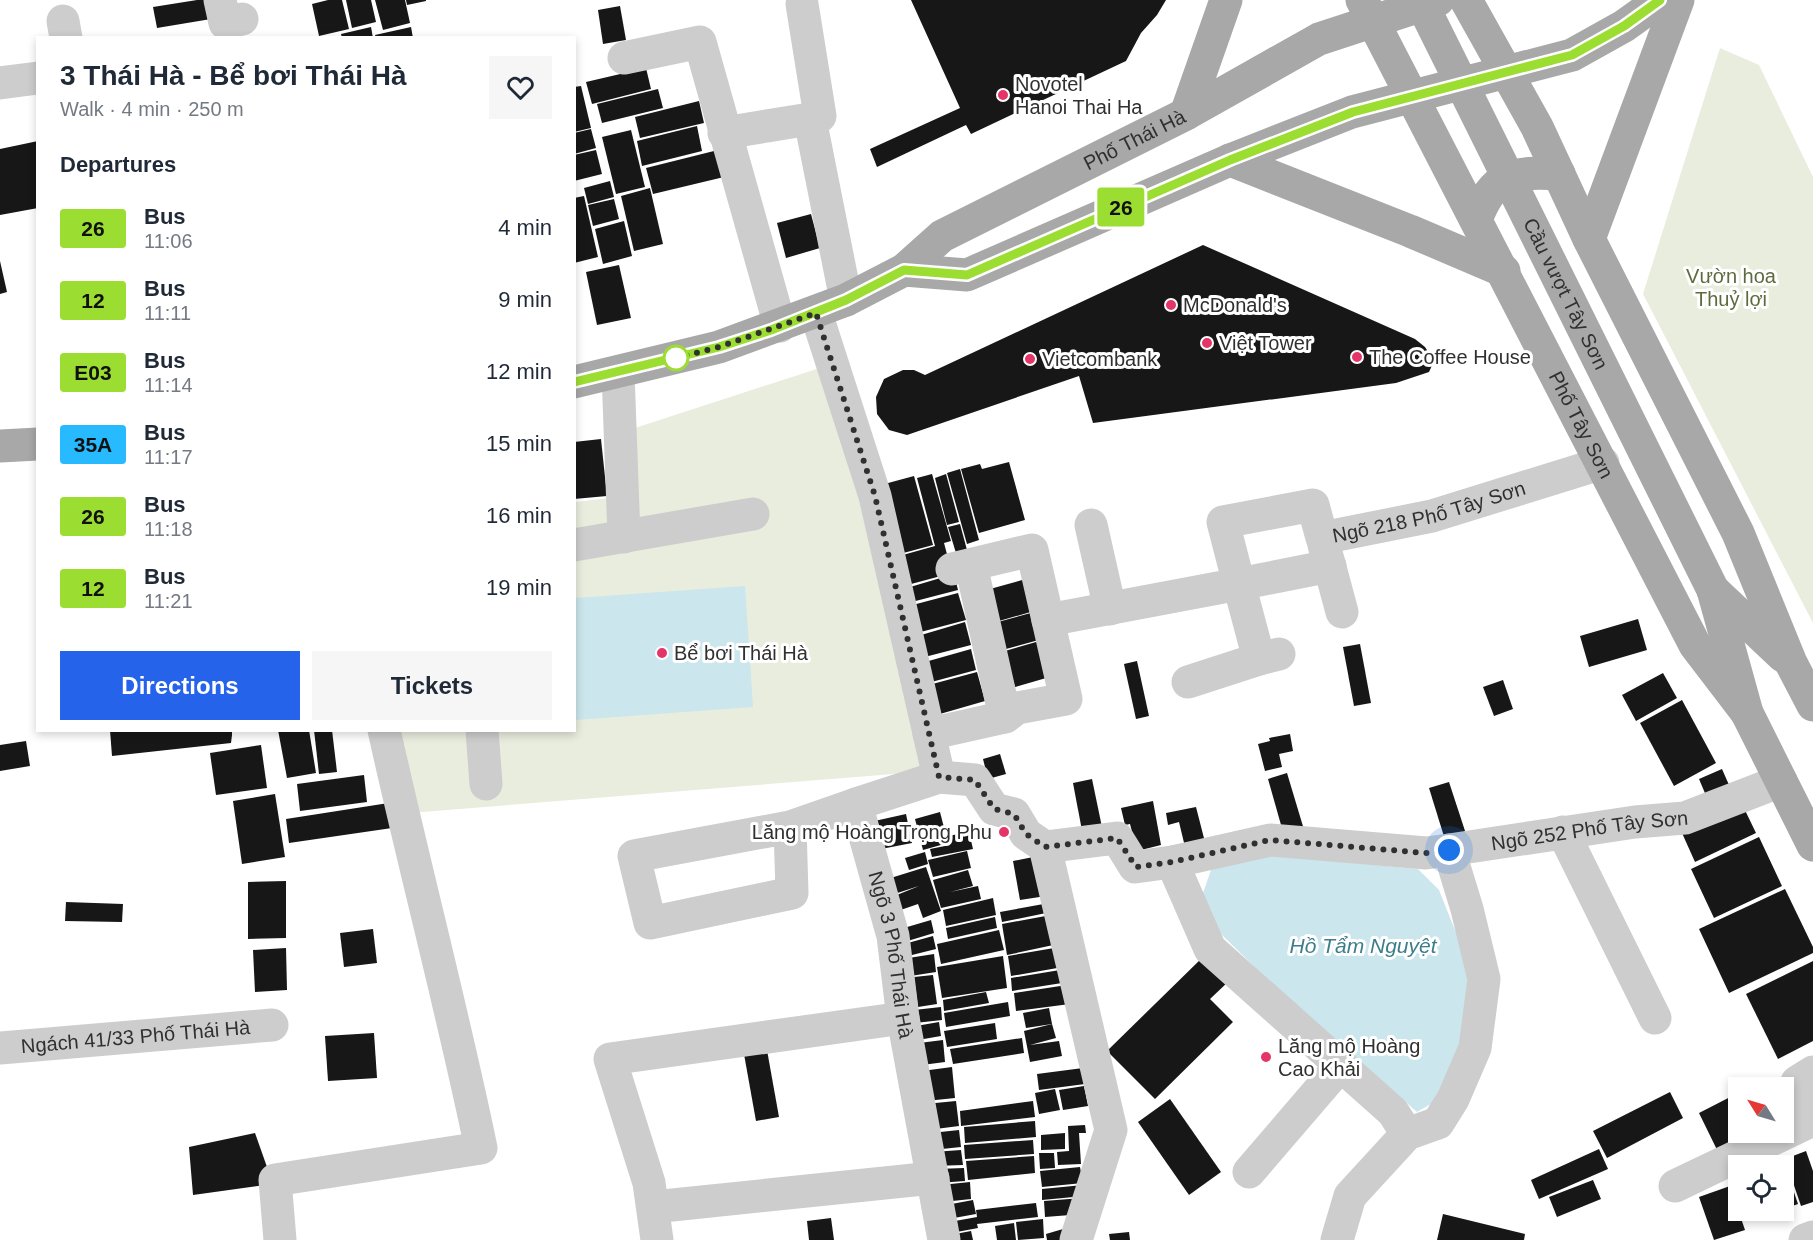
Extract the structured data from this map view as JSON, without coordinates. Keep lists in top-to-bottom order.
{
  "streets": {
    "main road": ["Phố Thái Hà", "Cầu vượt Tây Sơn", "Phố Tây Sơn"],
    "street": [
      "Ngõ 218 Phố Tây Sơn",
      "Ngõ 252 Phố Tây Sơn",
      "Ngõ 3 Phố Thái Hà",
      "Ngách 41/33 Phố Thái Hà"
    ]
  },
  "crossings": [
    ["Phố Thái Hà", "Phố Tây Sơn"],
    ["Cầu vượt Tây Sơn", "Phố Tây Sơn"],
    ["Phố Tây Sơn", "Ngõ 218 Phố Tây Sơn"],
    ["Phố Tây Sơn", "Ngõ 252 Phố Tây Sơn"]
  ],
  "water": ["Hồ Tẩm Nguyệt"],
  "parks": ["Vườn hoa Thuỷ lợi"],
  "places": [
    "Novotel Hanoi Thai Ha",
    "McDonald's",
    "Việt Tower",
    "The Coffee House",
    "Vietcombank",
    "Bể bơi Thái Hà",
    "Lăng mộ Hoàng Trọng Phu",
    "Lăng mộ Hoàng Cao Khải"
  ],
  "lines": ["bus line 26"],
  "north": "top left",
  "page": {
    "on_map": "26",
    "heading": [
      ["3 Thái Hà - Bể bơi Thái Hà", "Walk · 4 min · 250 m"],
      "Departures"
    ],
    "list": [
      {
        "mark": "26",
        "name": "Bus",
        "note": "11:06",
        "value": "4 min"
      },
      {
        "mark": "12",
        "name": "Bus",
        "note": "11:11",
        "value": "9 min"
      },
      {
        "mark": "E03",
        "name": "Bus",
        "note": "11:14",
        "value": "12 min"
      },
      {
        "mark": "35A",
        "name": "Bus",
        "note": "11:17",
        "value": "15 min"
      },
      {
        "mark": "26",
        "name": "Bus",
        "note": "11:18",
        "value": "16 min"
      },
      {
        "mark": "12",
        "name": "Bus",
        "note": "11:21",
        "value": "19 min"
      }
    ],
    "buttons": ["Directions", "Tickets"]
  }
}
